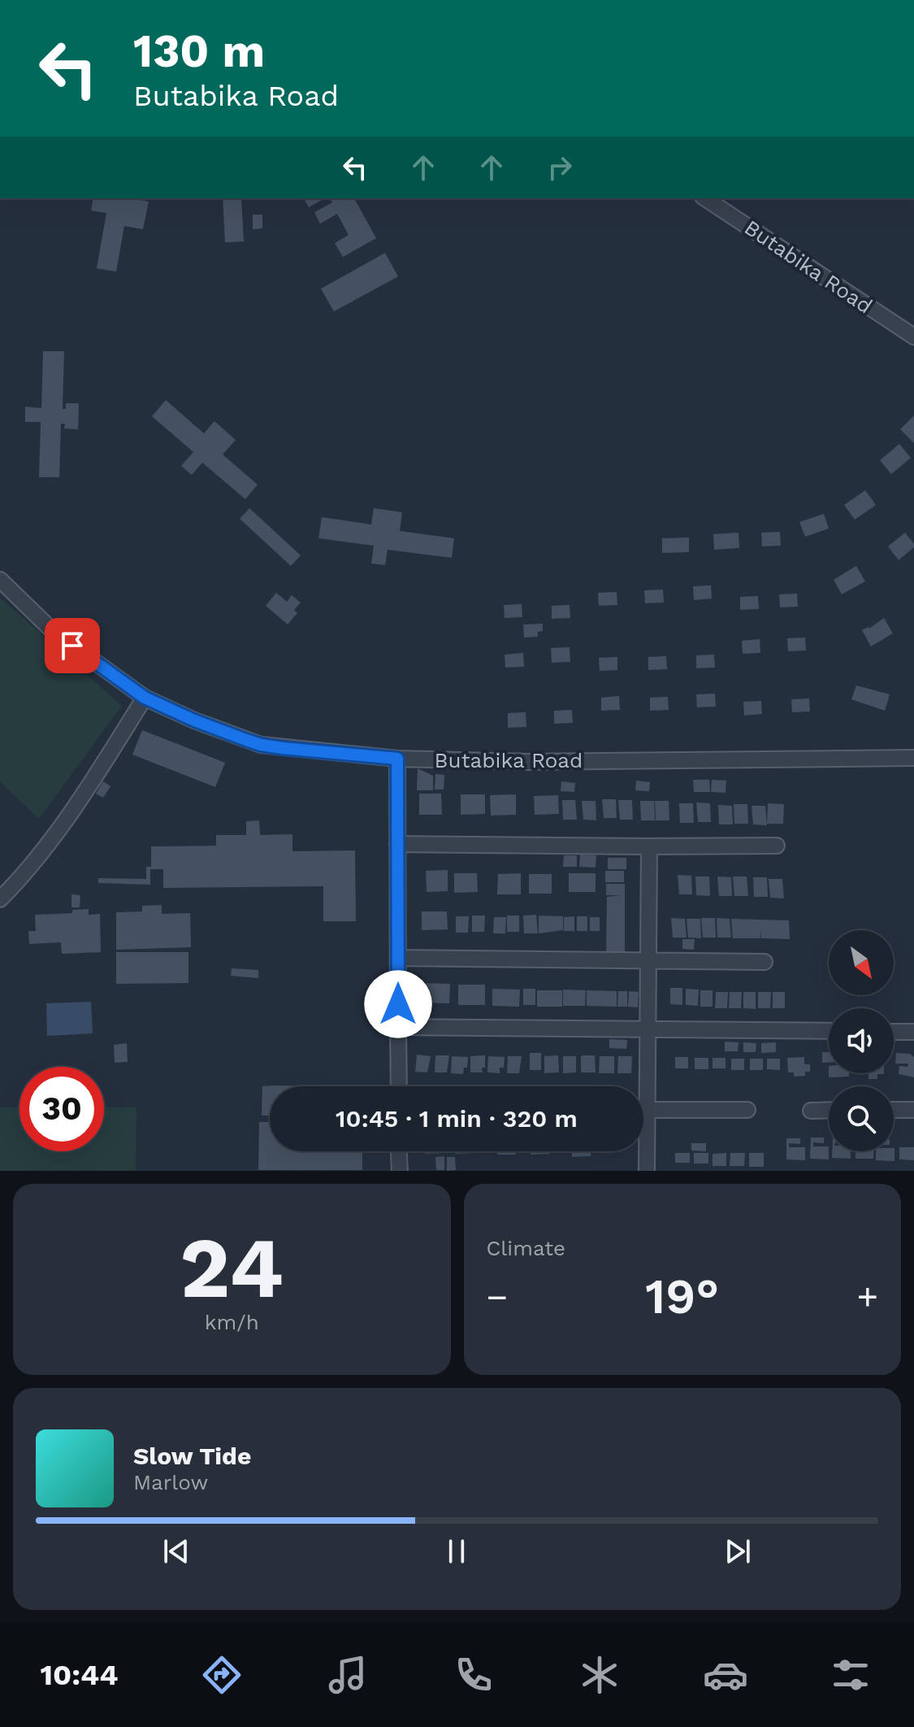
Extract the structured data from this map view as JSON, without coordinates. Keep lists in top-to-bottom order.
{
  "streets": {
    "street": ["Butabika Road"]
  },
  "north": "bottom right",
  "page": {
    "turn": ["130 m", "Butabika Road"],
    "limit": "30",
    "trip": "10:45 · 1 min · 320 m",
    "tile": [
      ["24", "km/h"],
      "Climate"
    ],
    "heat": ["−", "19°", "+"],
    "song": ["Slow Tide", "Marlow"],
    "tabs": "10:44"
  }
}
